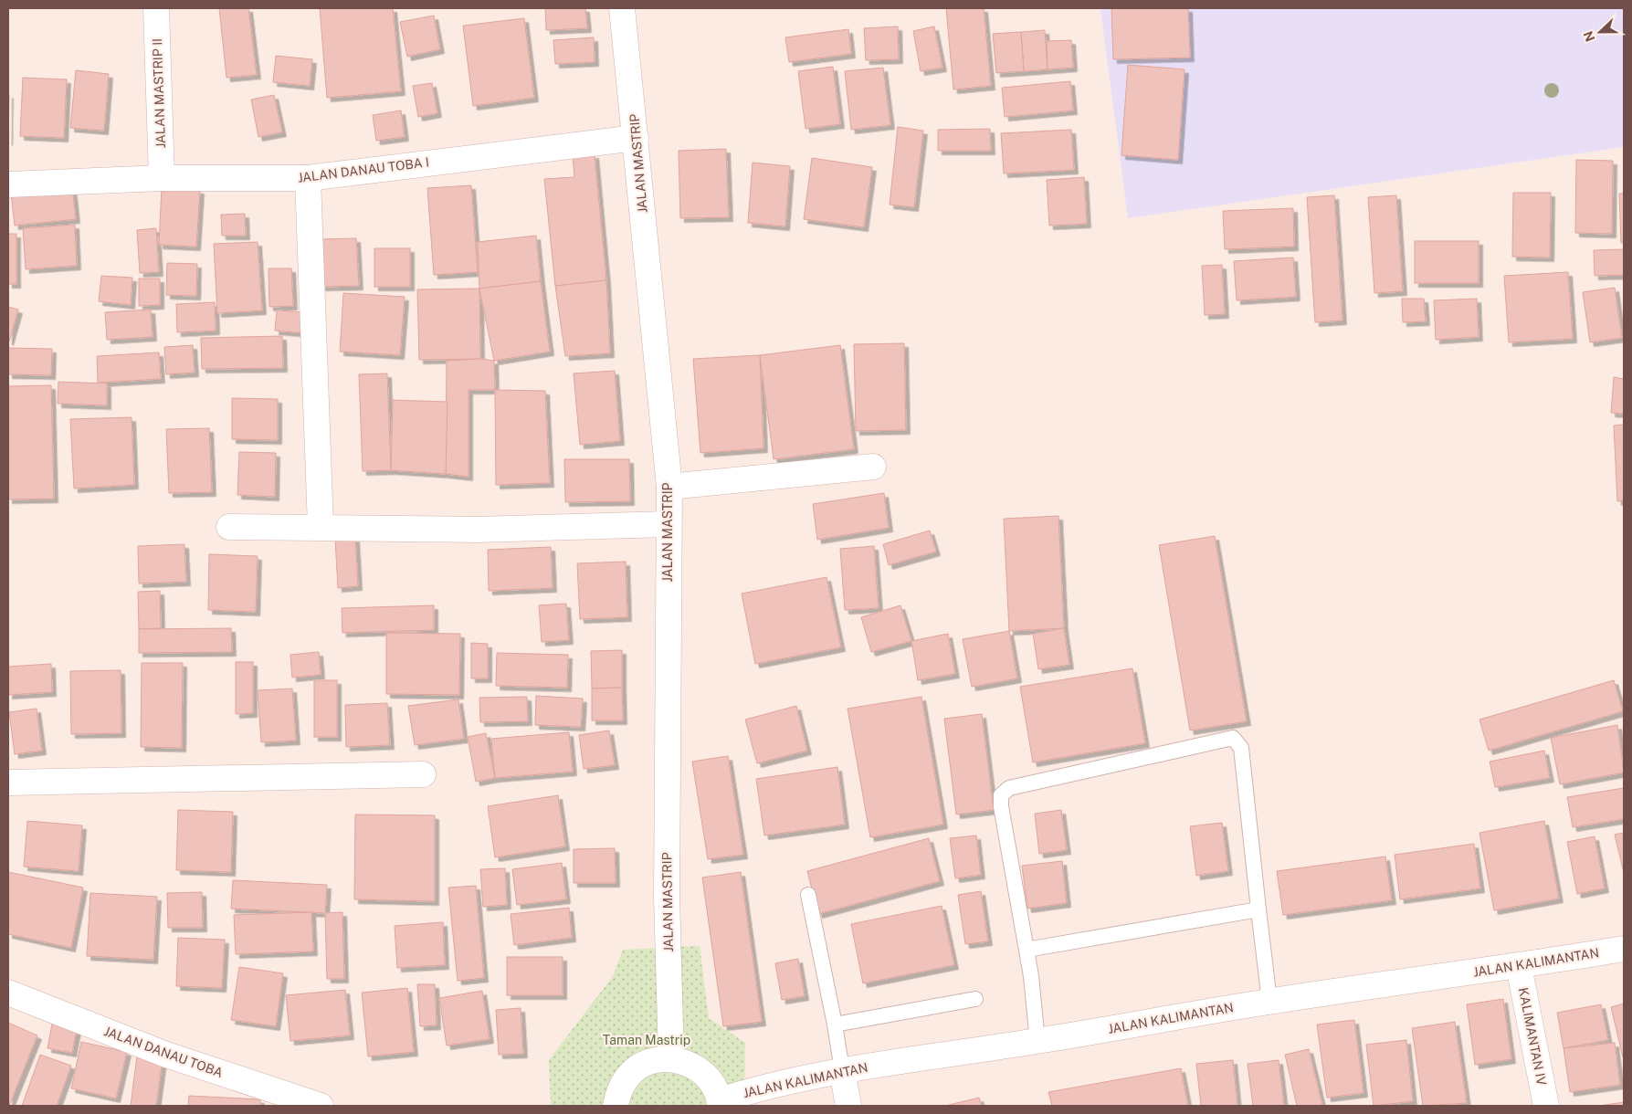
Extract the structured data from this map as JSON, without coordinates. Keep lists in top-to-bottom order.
{
  "streets": {
    "main road": [
      "JALAN MASTRIP II",
      "JALAN MASTRIP",
      "JALAN DANAU TOBA I",
      "JALAN KALIMANTAN",
      "KALIMANTAN IV",
      "JALAN DANAU TOBA"
    ]
  },
  "crossings": [
    ["JALAN MASTRIP II", "JALAN DANAU TOBA I"],
    ["JALAN MASTRIP", "JALAN DANAU TOBA I"],
    ["JALAN KALIMANTAN", "KALIMANTAN IV"]
  ],
  "parks": ["Taman Mastrip"],
  "north": "left"
}
